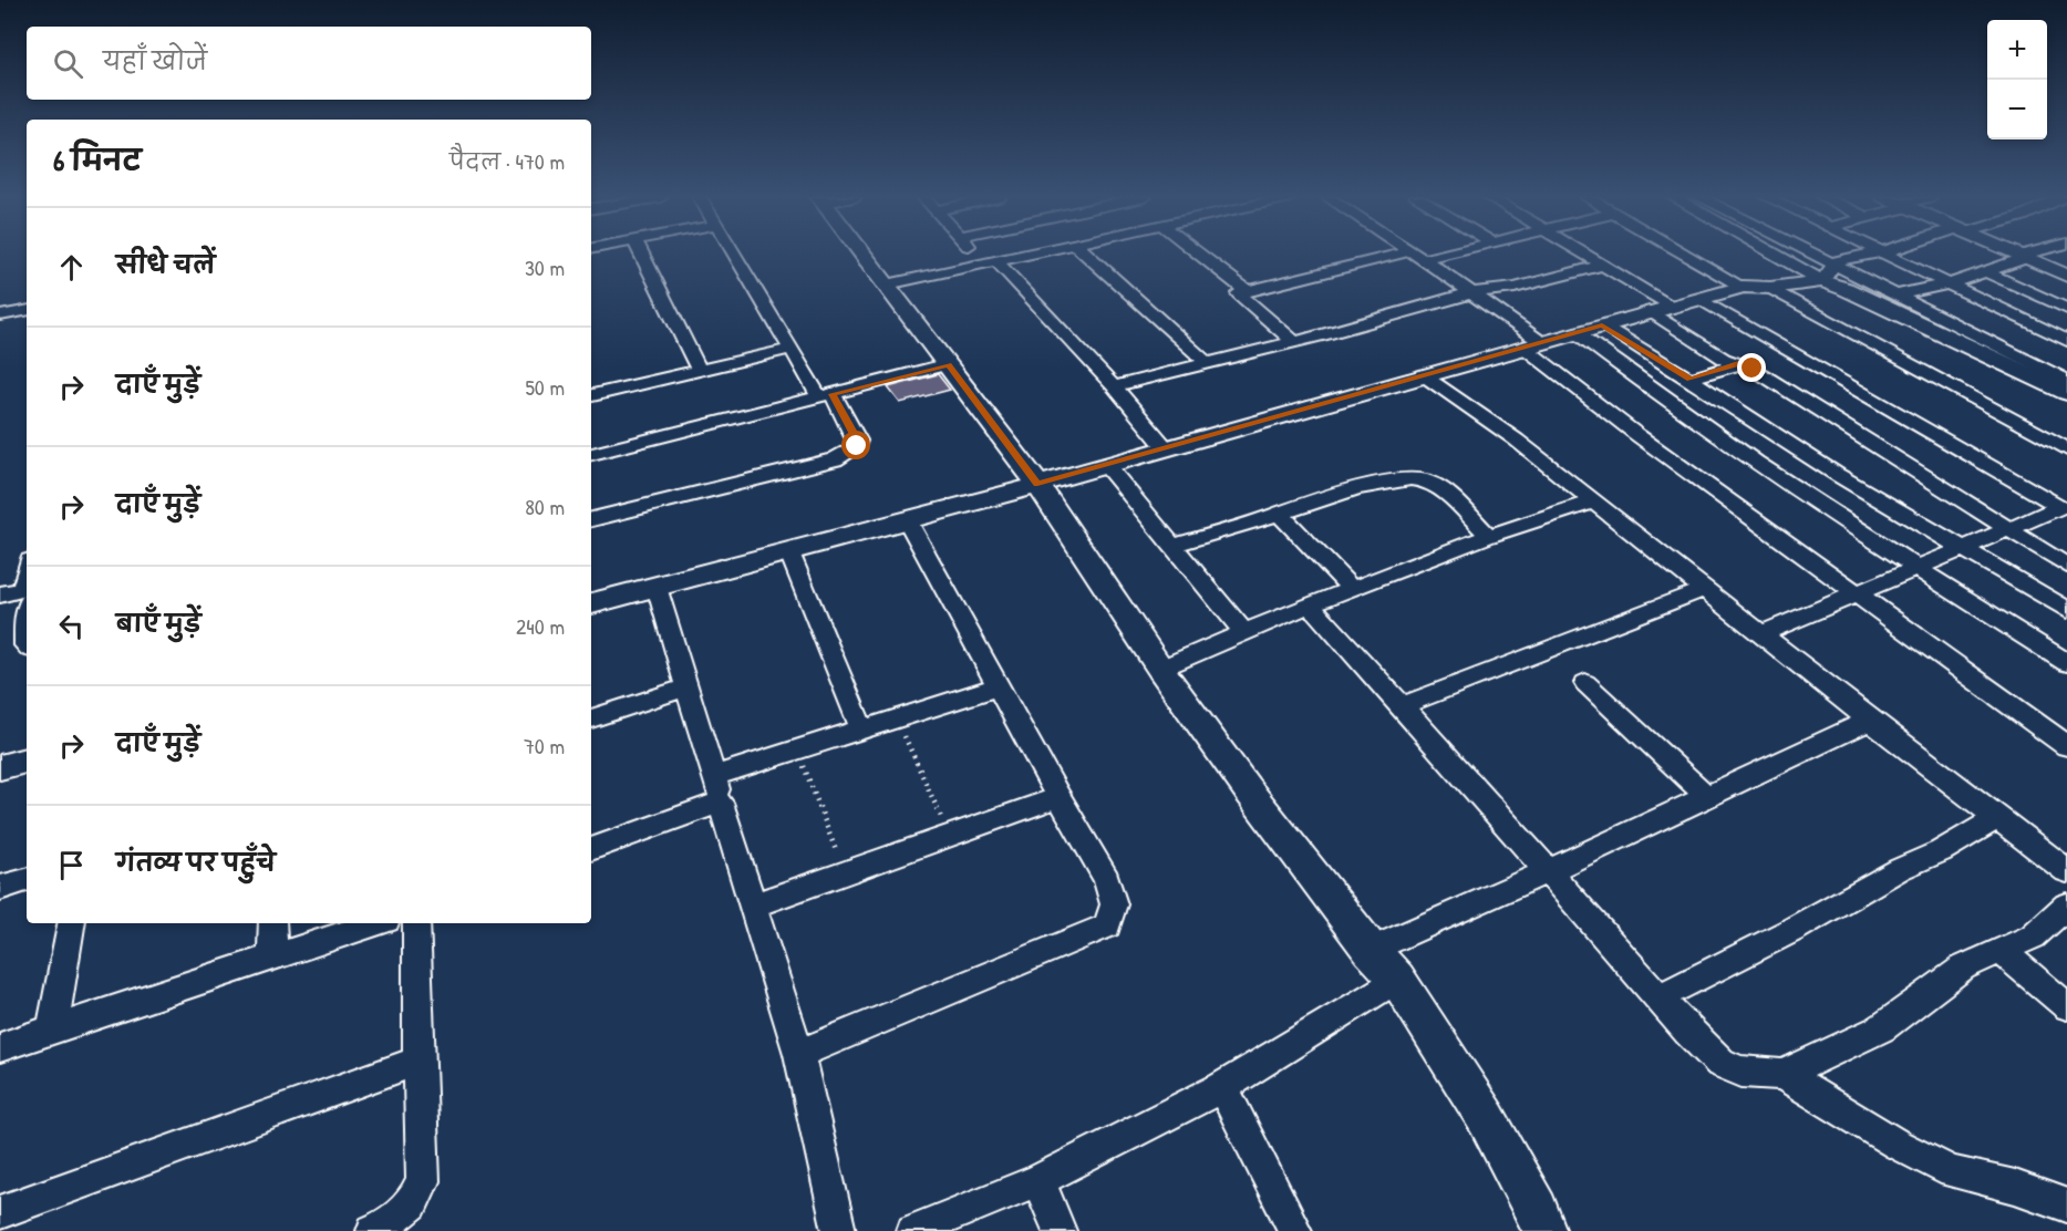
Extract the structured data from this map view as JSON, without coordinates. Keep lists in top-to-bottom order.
{
  "page": {
    "map_buttons": ["+", "−"],
    "search": "यहाँ खोजें",
    "heading": ["6 मिनट", "पैदल · 470 m"],
    "list": [
      ["सीधे चलें", "30 m"],
      ["दाएँ मुड़ें", "50 m"],
      ["दाएँ मुड़ें", "80 m"],
      ["बाएँ मुड़ें", "240 m"],
      ["दाएँ मुड़ें", "70 m"],
      "गंतव्य पर पहुँचे"
    ]
  }
}
